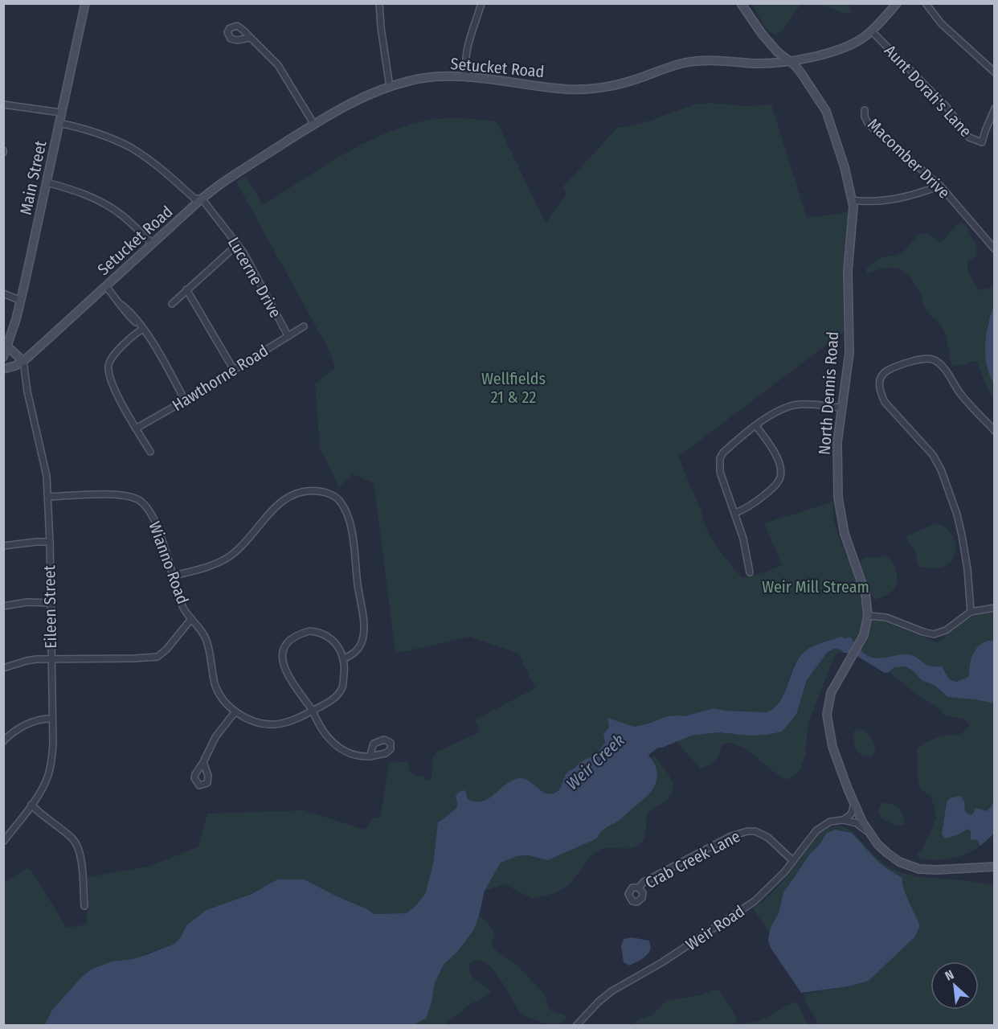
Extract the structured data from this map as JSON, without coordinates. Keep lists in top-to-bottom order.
{
  "streets": {
    "main road": ["Setucket Road", "Main Street", "North Dennis Road"],
    "street": [
      "Aunt Dorah's Lane",
      "Macomber Drive",
      "Lucerne Drive",
      "Hawthorne Road",
      "Wianno Road",
      "Eileen Street",
      "Crab Creek Lane",
      "Weir Road"
    ]
  },
  "crossings": [
    ["Setucket Road", "Aunt Dorah's Lane"],
    ["Setucket Road", "Lucerne Drive"],
    ["Setucket Road", "North Dennis Road"],
    ["Setucket Road", "Eileen Street"],
    ["Lucerne Drive", "Hawthorne Road"],
    ["Wianno Road", "Eileen Street"],
    ["Crab Creek Lane", "Weir Road"]
  ],
  "water": ["Weir Creek"],
  "parks": ["Wellfields 21 & 22", "Weir Mill Stream"],
  "north": "top left"
}
